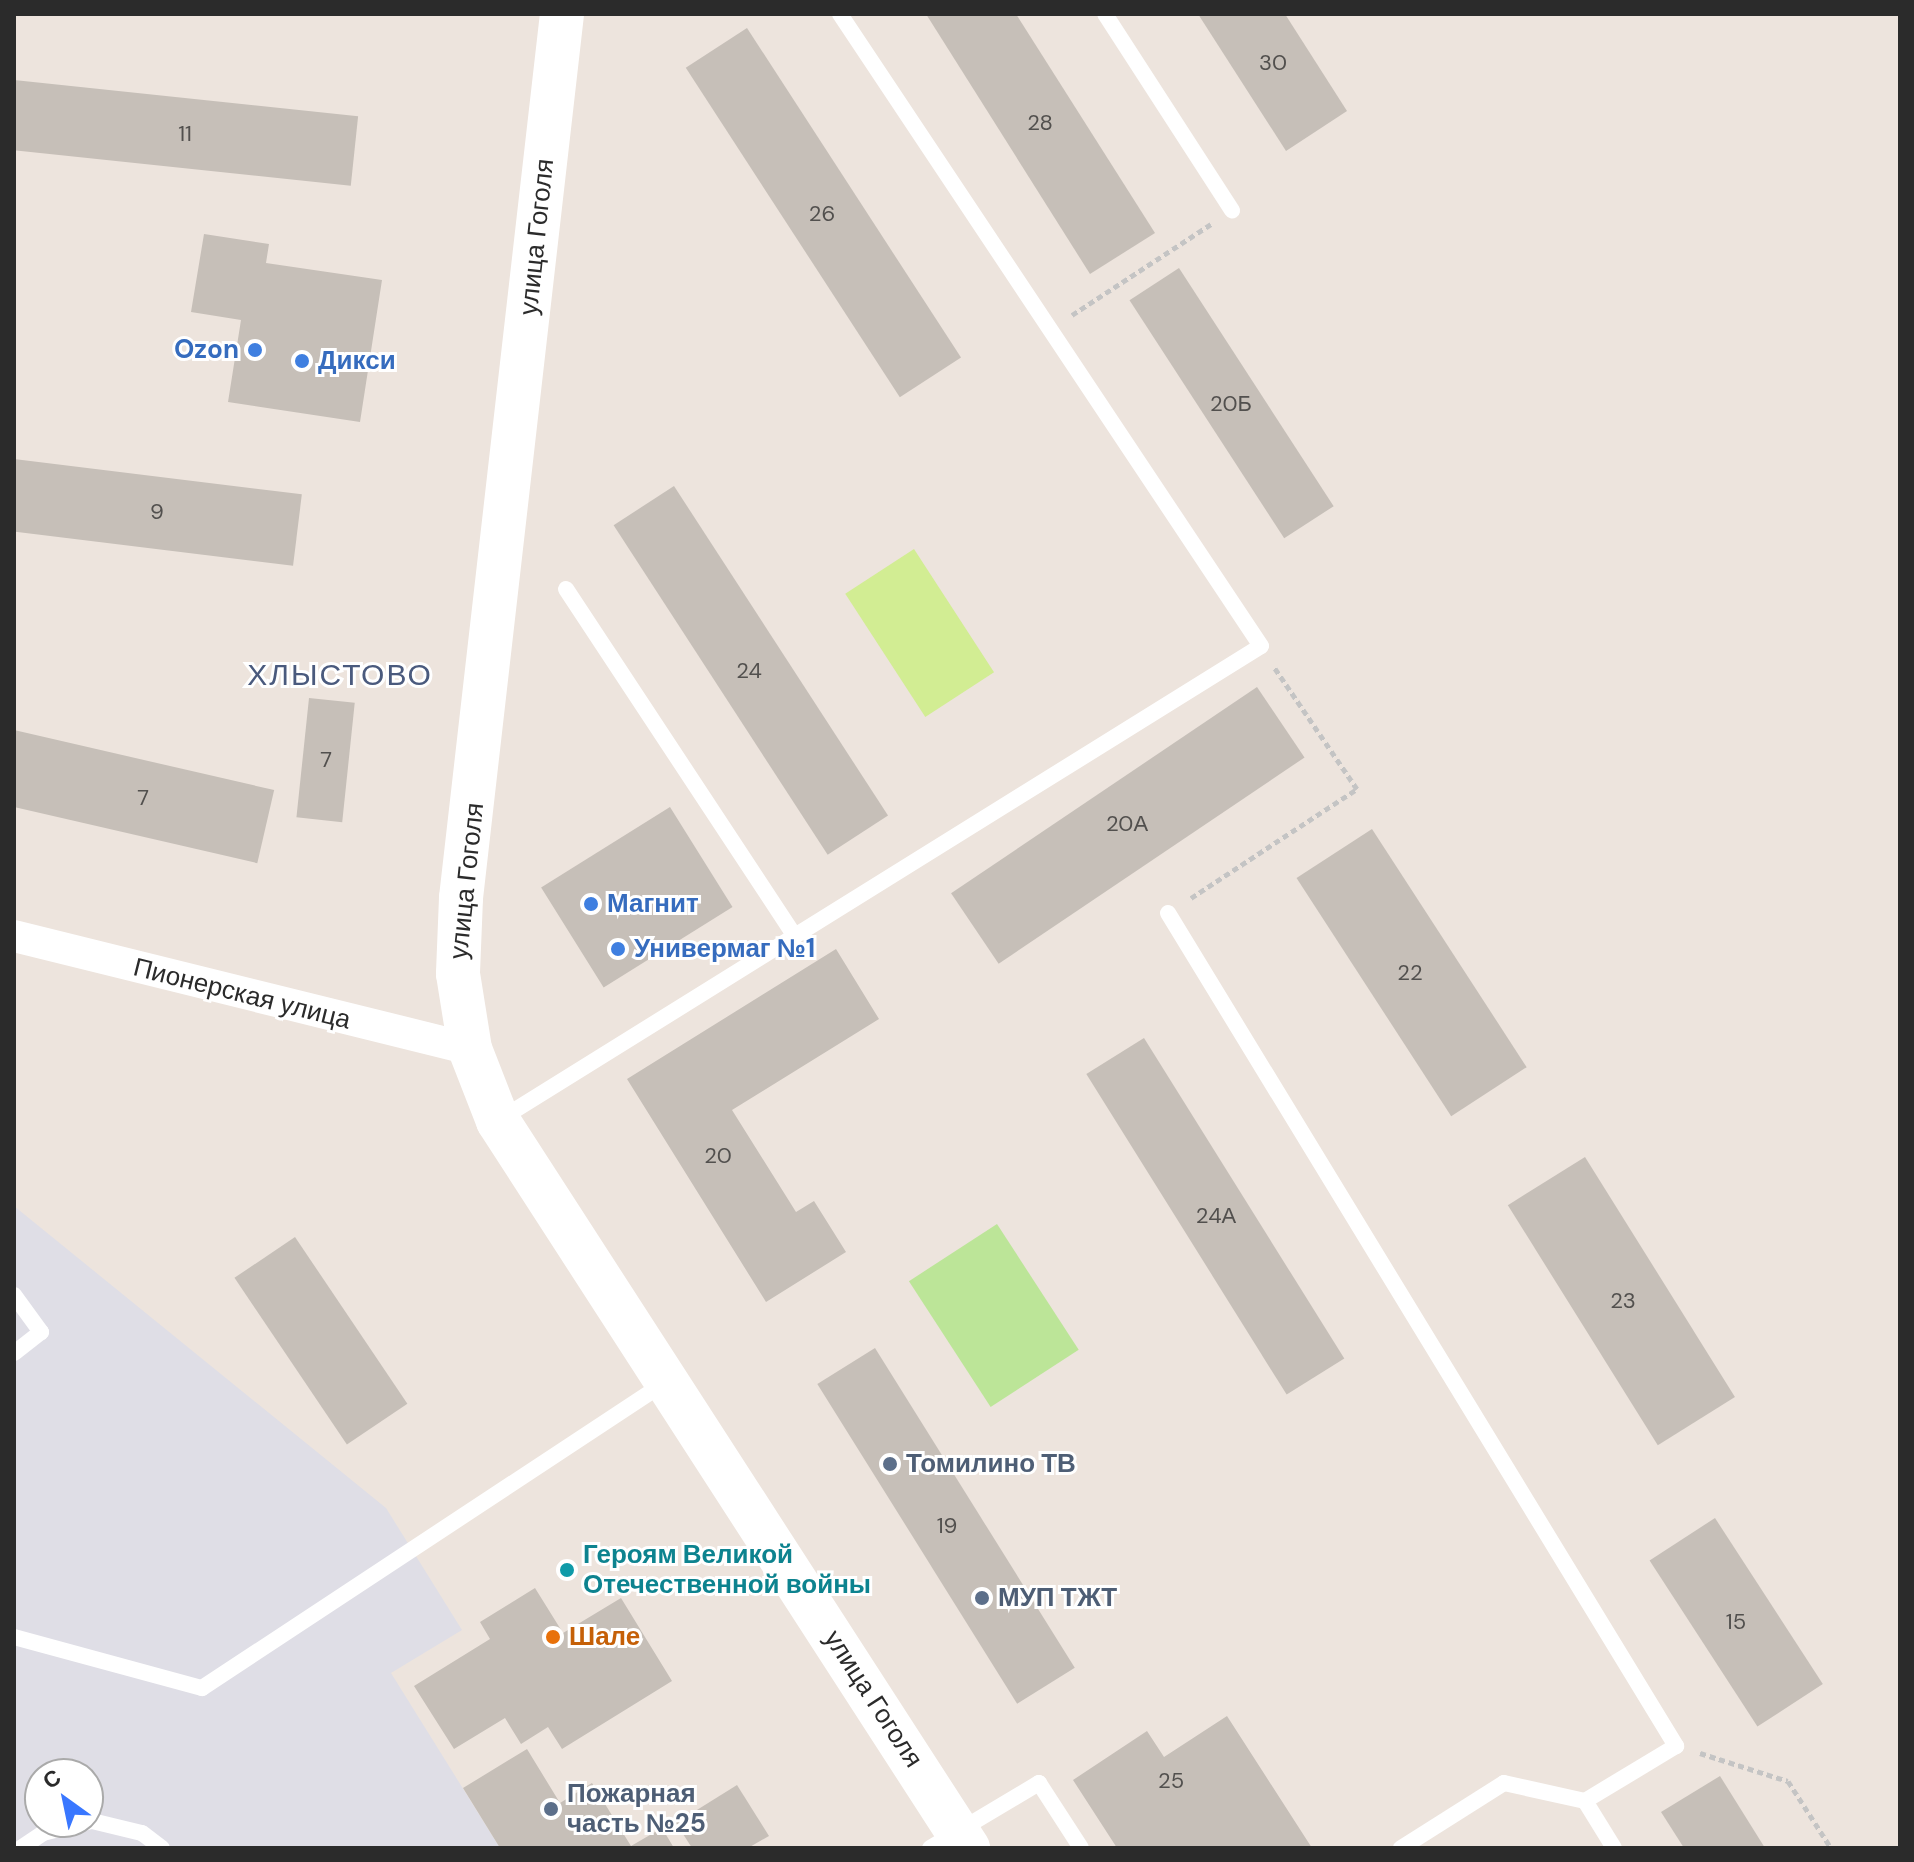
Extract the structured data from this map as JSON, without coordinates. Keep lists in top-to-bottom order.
{
  "streets": {
    "street": ["улица Гоголя", "Пионерская улица"]
  },
  "crossings": [
    ["улица Гоголя", "Пионерская улица"]
  ],
  "districts": ["ХЛЫСТОВО"],
  "places": [
    "Ozon",
    "Дикси",
    "Магнит",
    "Универмаг №1",
    "Томилино ТВ",
    "Героям Великой Отечественной войны",
    "МУП ТЖТ",
    "Шале",
    "Пожарная часть №25"
  ],
  "house_numbers": [
    "30",
    "28",
    "11",
    "26",
    "20Б",
    "9",
    "24",
    "7",
    "7",
    "20А",
    "22",
    "20",
    "24А",
    "23",
    "19",
    "15",
    "25"
  ],
  "north": "top left"
}
